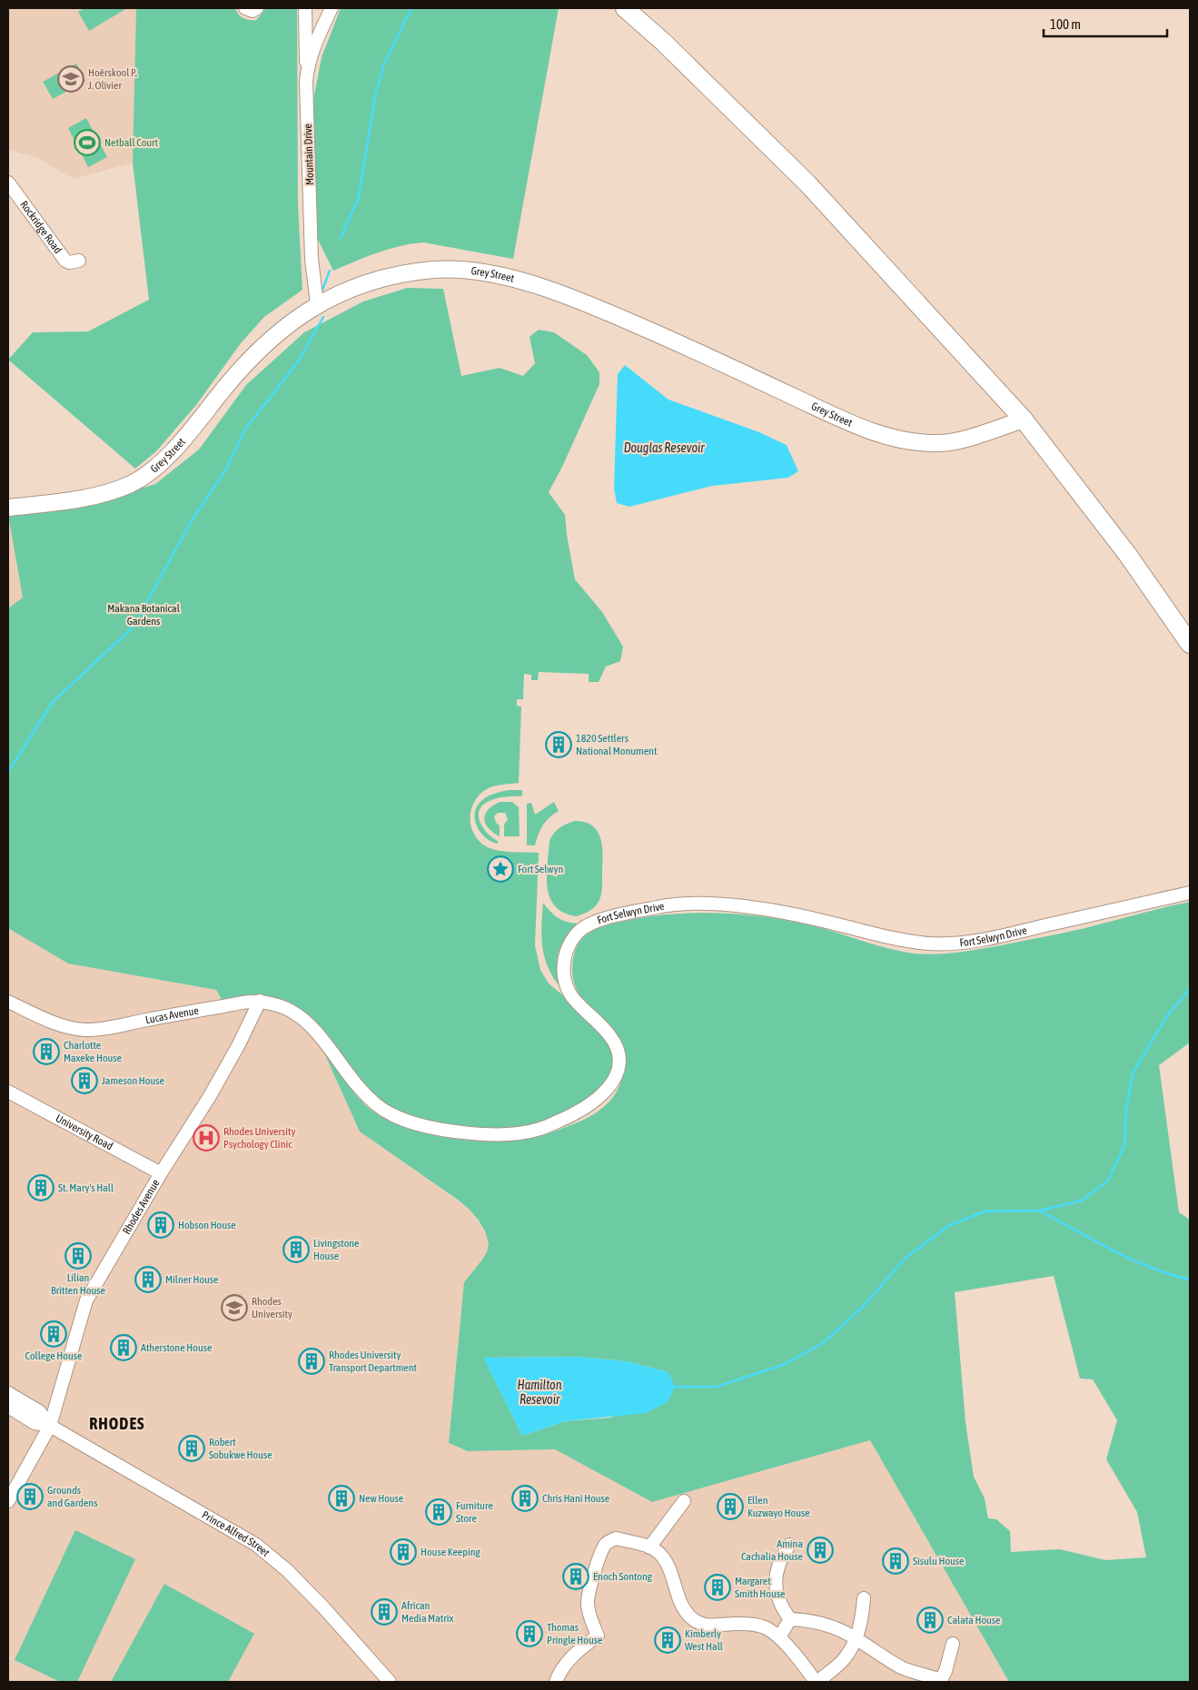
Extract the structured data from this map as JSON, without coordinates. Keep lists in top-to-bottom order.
{
  "streets": {
    "main road": ["Grey Street"],
    "street": [
      "Mountain Drive",
      "Rockridge Road",
      "Fort Selwyn Drive",
      "Lucas Avenue",
      "University Road",
      "Rhodes Avenue",
      "Prince Alfred Street"
    ]
  },
  "crossings": [
    ["Mountain Drive", "Grey Street"],
    ["Fort Selwyn Drive", "Lucas Avenue"],
    ["Lucas Avenue", "Rhodes Avenue"],
    ["University Road", "Rhodes Avenue"],
    ["Rhodes Avenue", "Prince Alfred Street"]
  ],
  "districts": ["RHODES"],
  "water": ["Douglas Resevoir", "Hamilton Resevoir"],
  "parks": ["Makana Botanical Gardens"],
  "places": {
    "school or university": ["Hoërskool P. J. Olivier", "Rhodes University"],
    "sports": ["Netball Court"],
    "building": [
      "1820 Settlers National Monument",
      "Charlotte Maxeke House",
      "Jameson House",
      "St. Mary's Hall",
      "Hobson House",
      "Livingstone House",
      "Lilian Britten House",
      "Milner House",
      "College House",
      "Atherstone House",
      "Rhodes University Transport Department",
      "Robert Sobukwe House",
      "Grounds and Gardens",
      "New House",
      "Chris Hani House",
      "Ellen Kuzwayo House",
      "Furniture Store",
      "Amina Cachalia House",
      "House Keeping",
      "Sisulu House",
      "Enoch Sontong",
      "Margaret Smith House",
      "African Media Matrix",
      "Calata House",
      "Thomas Pringle House",
      "Kimberly West Hall"
    ],
    "place": ["Fort Selwyn"],
    "hospital": ["Rhodes University Psychology Clinic"]
  },
  "scale_bar": "100 m"
}
